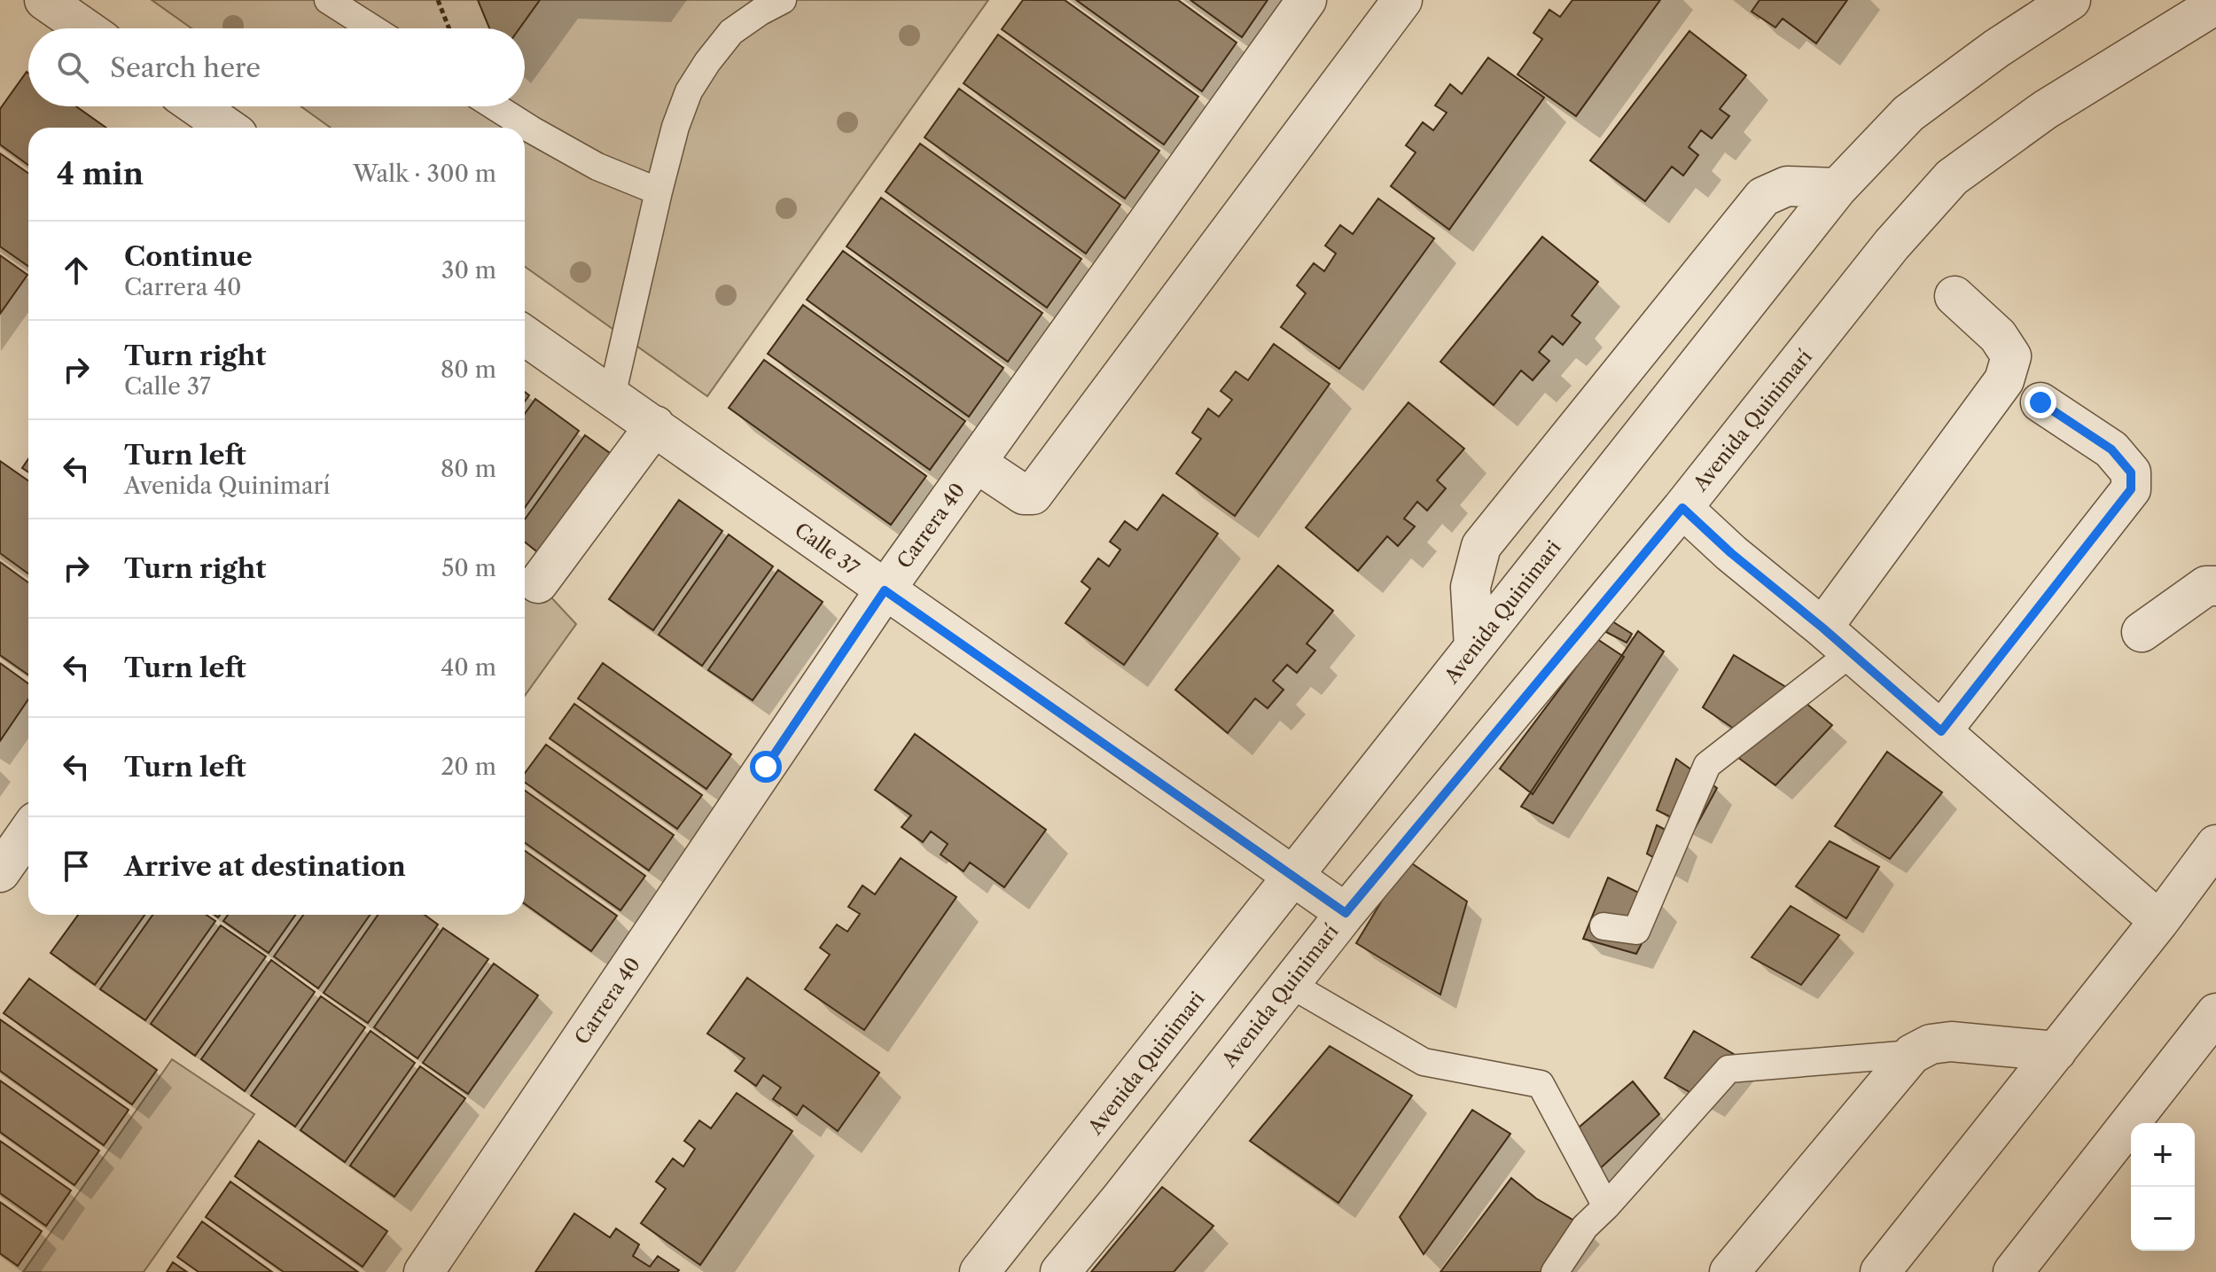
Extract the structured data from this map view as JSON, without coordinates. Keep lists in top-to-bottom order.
{
  "streets": {
    "street": [
      "Avenida Quinimarí",
      "Carrera 40",
      "Calle 37",
      "Avenida Quinimari"
    ]
  },
  "crossings": [
    ["Avenida Quinimarí", "Calle 37"],
    ["Carrera 40", "Calle 37"],
    ["Calle 37", "Avenida Quinimari"]
  ],
  "page": {
    "search": "Search here",
    "heading": ["4 min", "Walk · 300 m"],
    "list": [
      ["Continue", "Carrera 40", "30 m"],
      ["Turn right", "Calle 37", "80 m"],
      ["Turn left", "Avenida Quinimarí", "80 m"],
      ["Turn right", "50 m"],
      ["Turn left", "40 m"],
      ["Turn left", "20 m"],
      "Arrive at destination"
    ],
    "map_buttons": ["+", "−"]
  }
}
